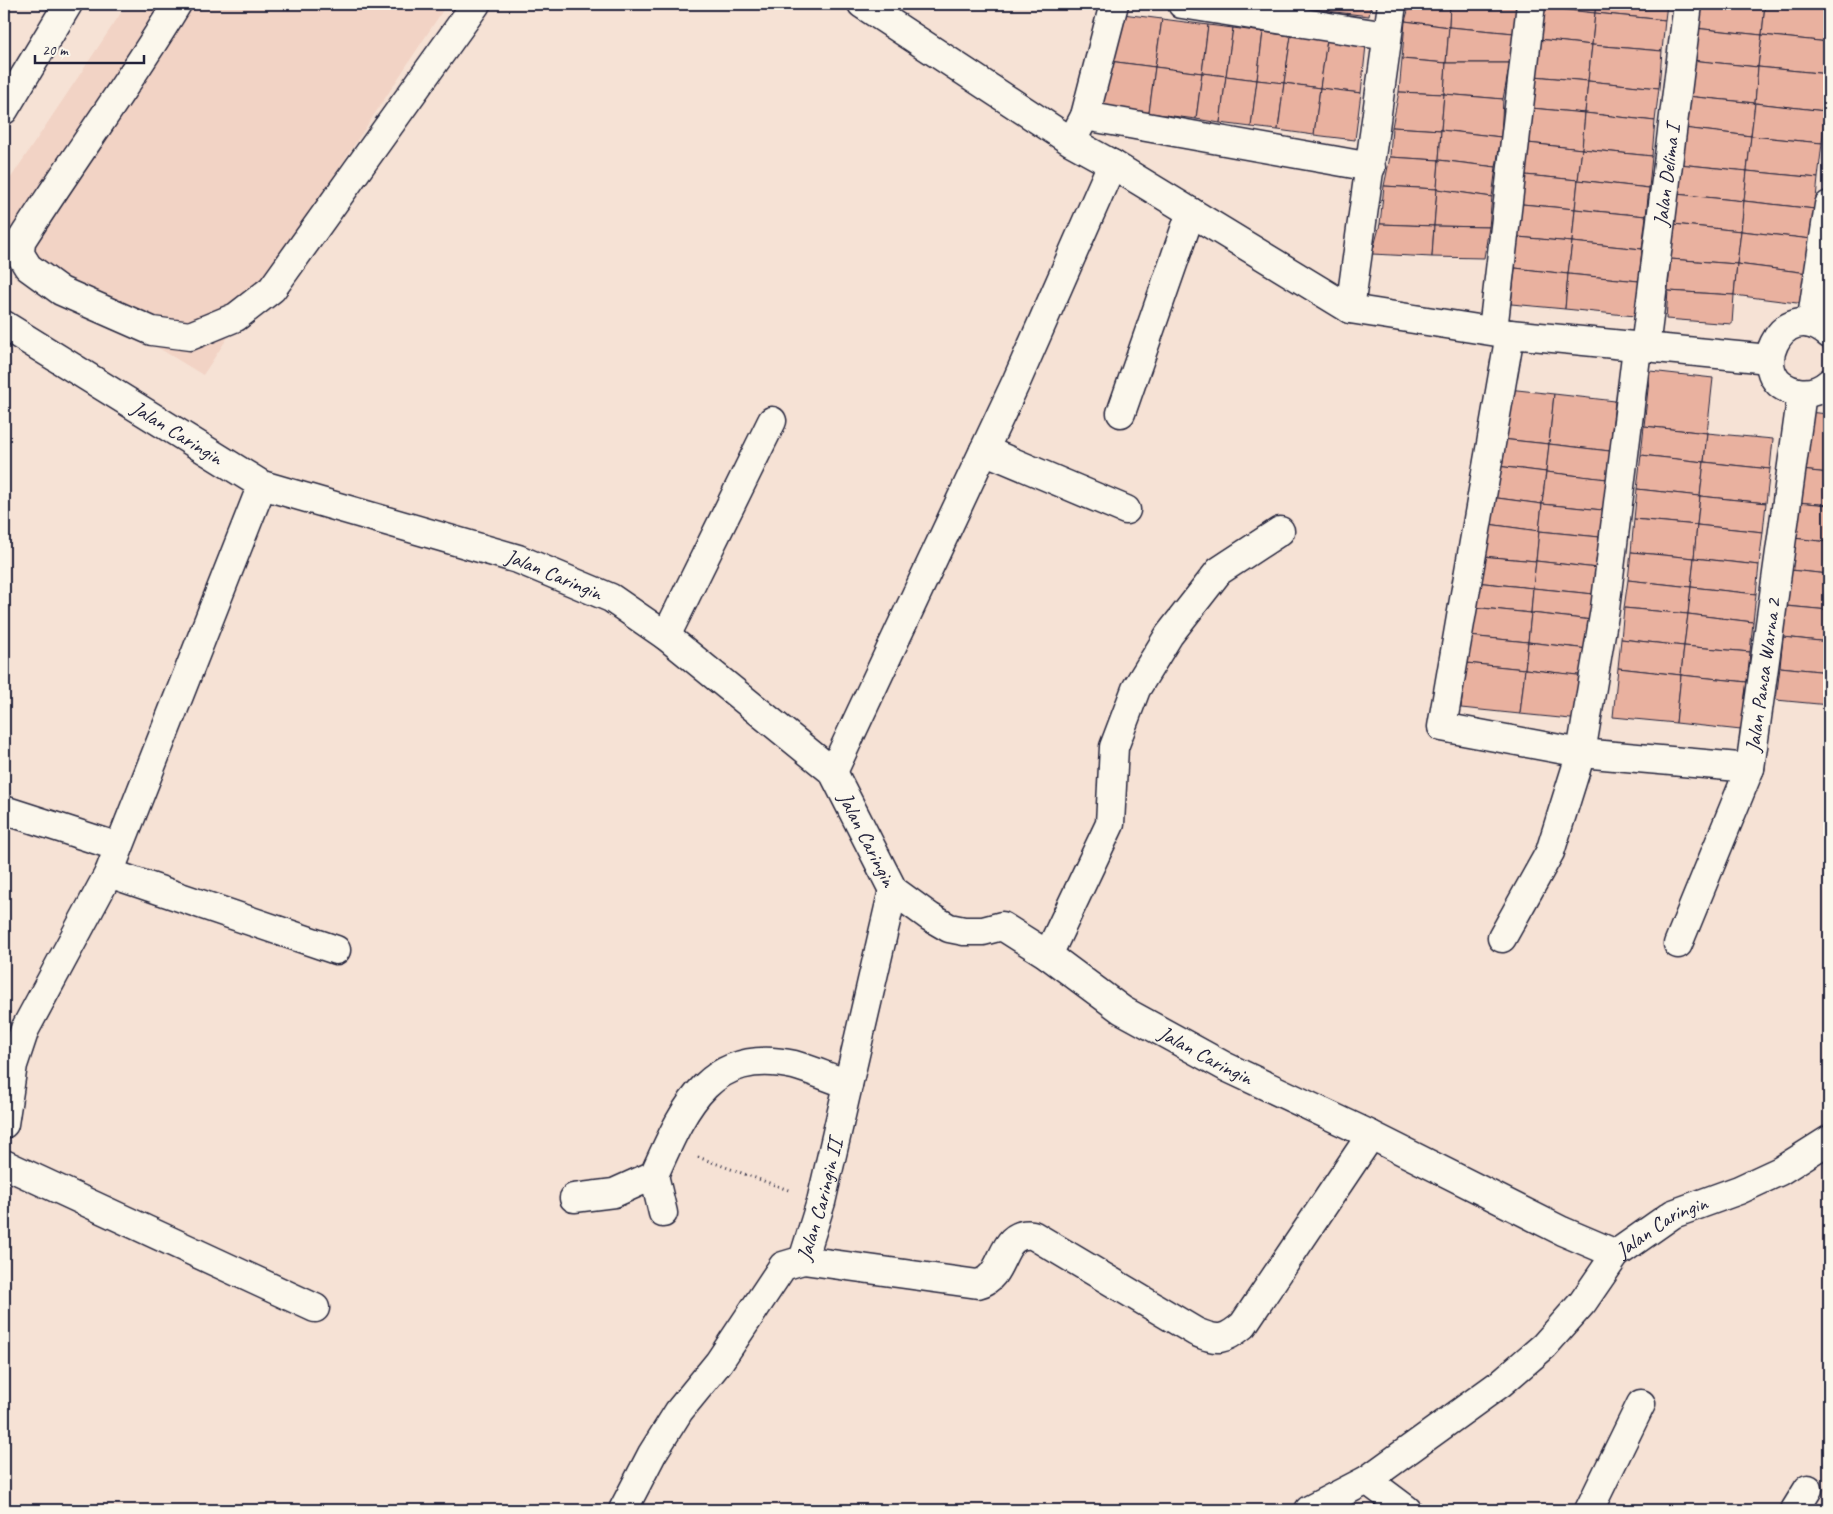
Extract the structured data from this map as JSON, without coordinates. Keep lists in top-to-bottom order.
{
  "streets": {
    "street": [
      "Jalan Delima I",
      "Jalan Caringin",
      "Jalan Panca Warna 2",
      "Jalan Caringin II"
    ]
  },
  "crossings": [
    ["Jalan Caringin", "Jalan Caringin II"]
  ],
  "scale_bar": "20 m"
}
